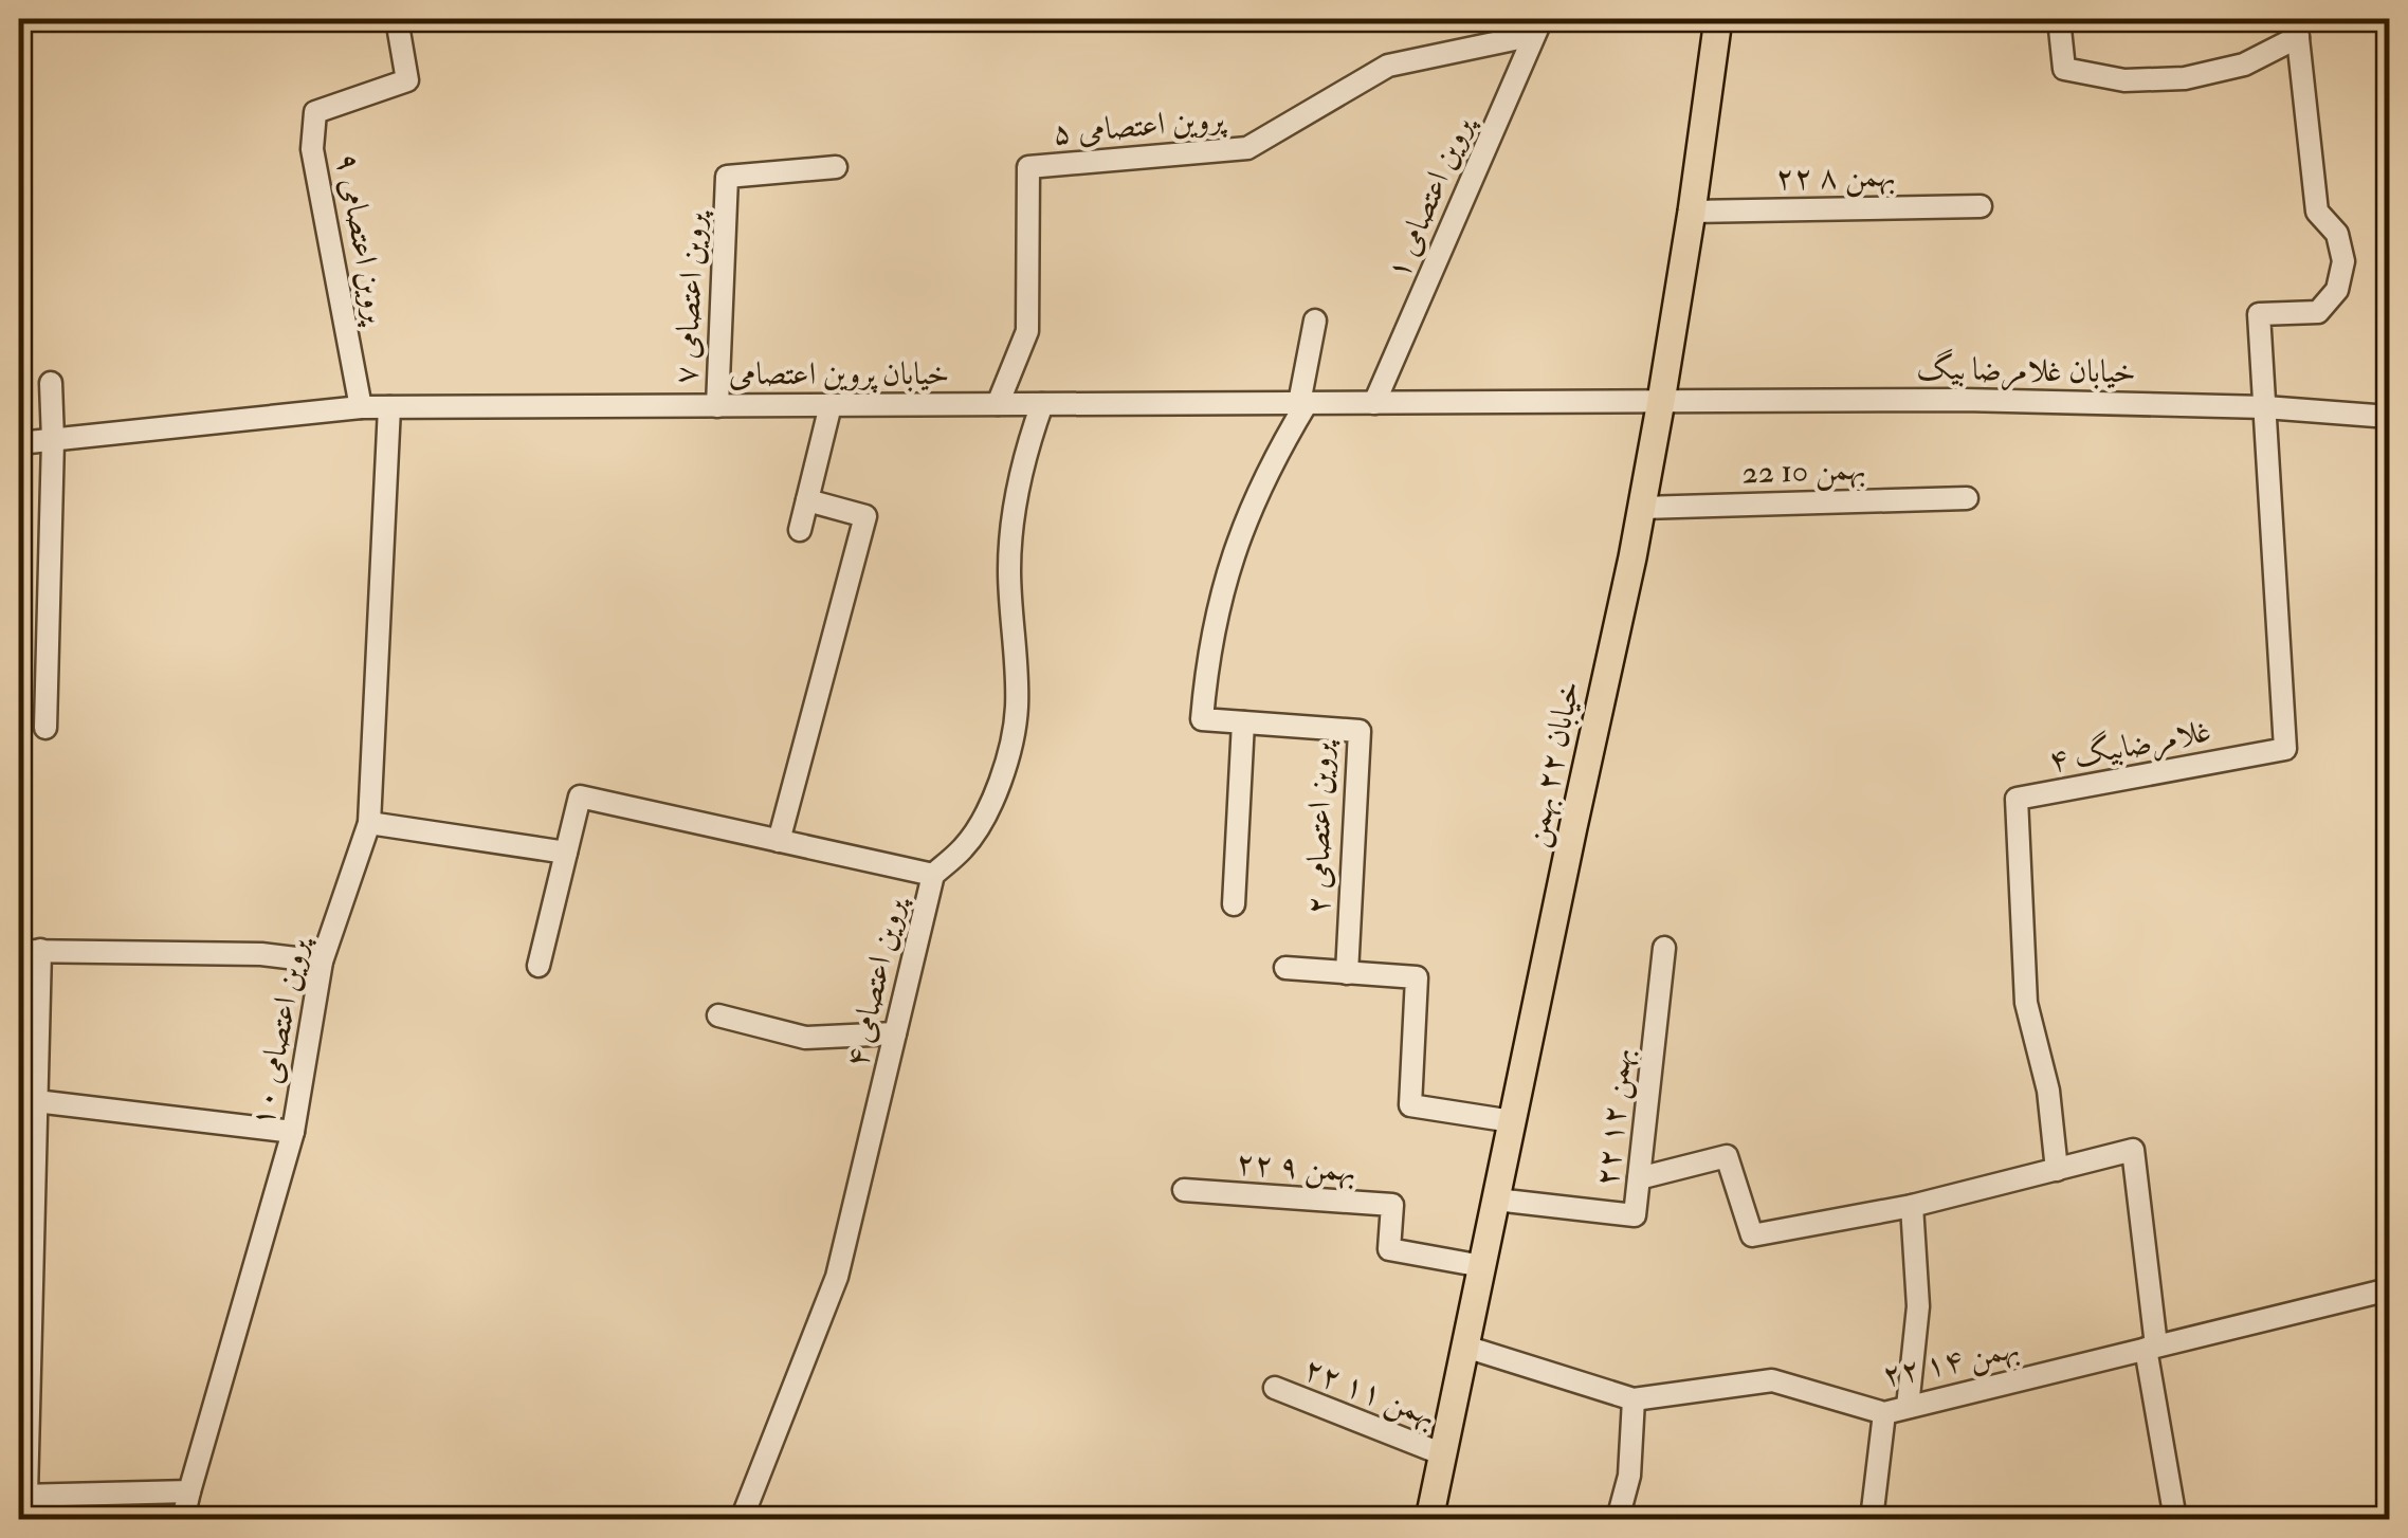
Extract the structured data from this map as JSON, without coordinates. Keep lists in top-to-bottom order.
{
  "streets": {
    "main road": ["خیابان ۲۲ بهمن"],
    "street": [
      "پروین اعتصامی ۵",
      "۲۲ بهمن ۸",
      "پروین اعتصامی ۱",
      "پروین اعتصامی ۹",
      "پروین اعتصامی ۷",
      "خیابان غلامرضا بیگ",
      "خیابان پروین اعتصامی",
      "22 بهمن 10",
      "غلامرضابیگ ۴",
      "پروین اعتصامی ۲",
      "پروین اعتصامی ۴",
      "پروین اعتصامی ۱۰",
      "۲۲ بهمن ۱۲",
      "۲۲ بهمن ۹",
      "۲۲ بهمن ۱۴",
      "۲۲ بهمن ۱۱"
    ]
  },
  "crossings": [
    ["پروین اعتصامی ۵", "پروین اعتصامی ۱"],
    ["پروین اعتصامی ۵", "خیابان پروین اعتصامی"],
    ["۲۲ بهمن ۸", "خیابان ۲۲ بهمن"],
    ["پروین اعتصامی ۱", "خیابان پروین اعتصامی"],
    ["پروین اعتصامی ۹", "خیابان پروین اعتصامی"],
    ["پروین اعتصامی ۷", "خیابان پروین اعتصامی"],
    ["خیابان غلامرضا بیگ", "خیابان پروین اعتصامی"],
    ["خیابان غلامرضا بیگ", "غلامرضابیگ ۴"],
    ["خیابان غلامرضا بیگ", "خیابان ۲۲ بهمن"],
    ["خیابان پروین اعتصامی", "خیابان ۲۲ بهمن"],
    ["خیابان پروین اعتصامی", "پروین اعتصامی ۲"],
    ["خیابان پروین اعتصامی", "پروین اعتصامی ۴"],
    ["خیابان پروین اعتصامی", "پروین اعتصامی ۱۰"],
    ["22 بهمن 10", "خیابان ۲۲ بهمن"],
    ["خیابان ۲۲ بهمن", "۲۲ بهمن ۱۲"],
    ["خیابان ۲۲ بهمن", "۲۲ بهمن ۹"],
    ["خیابان ۲۲ بهمن", "۲۲ بهمن ۱۴"],
    ["خیابان ۲۲ بهمن", "۲۲ بهمن ۱۱"]
  ]
}
